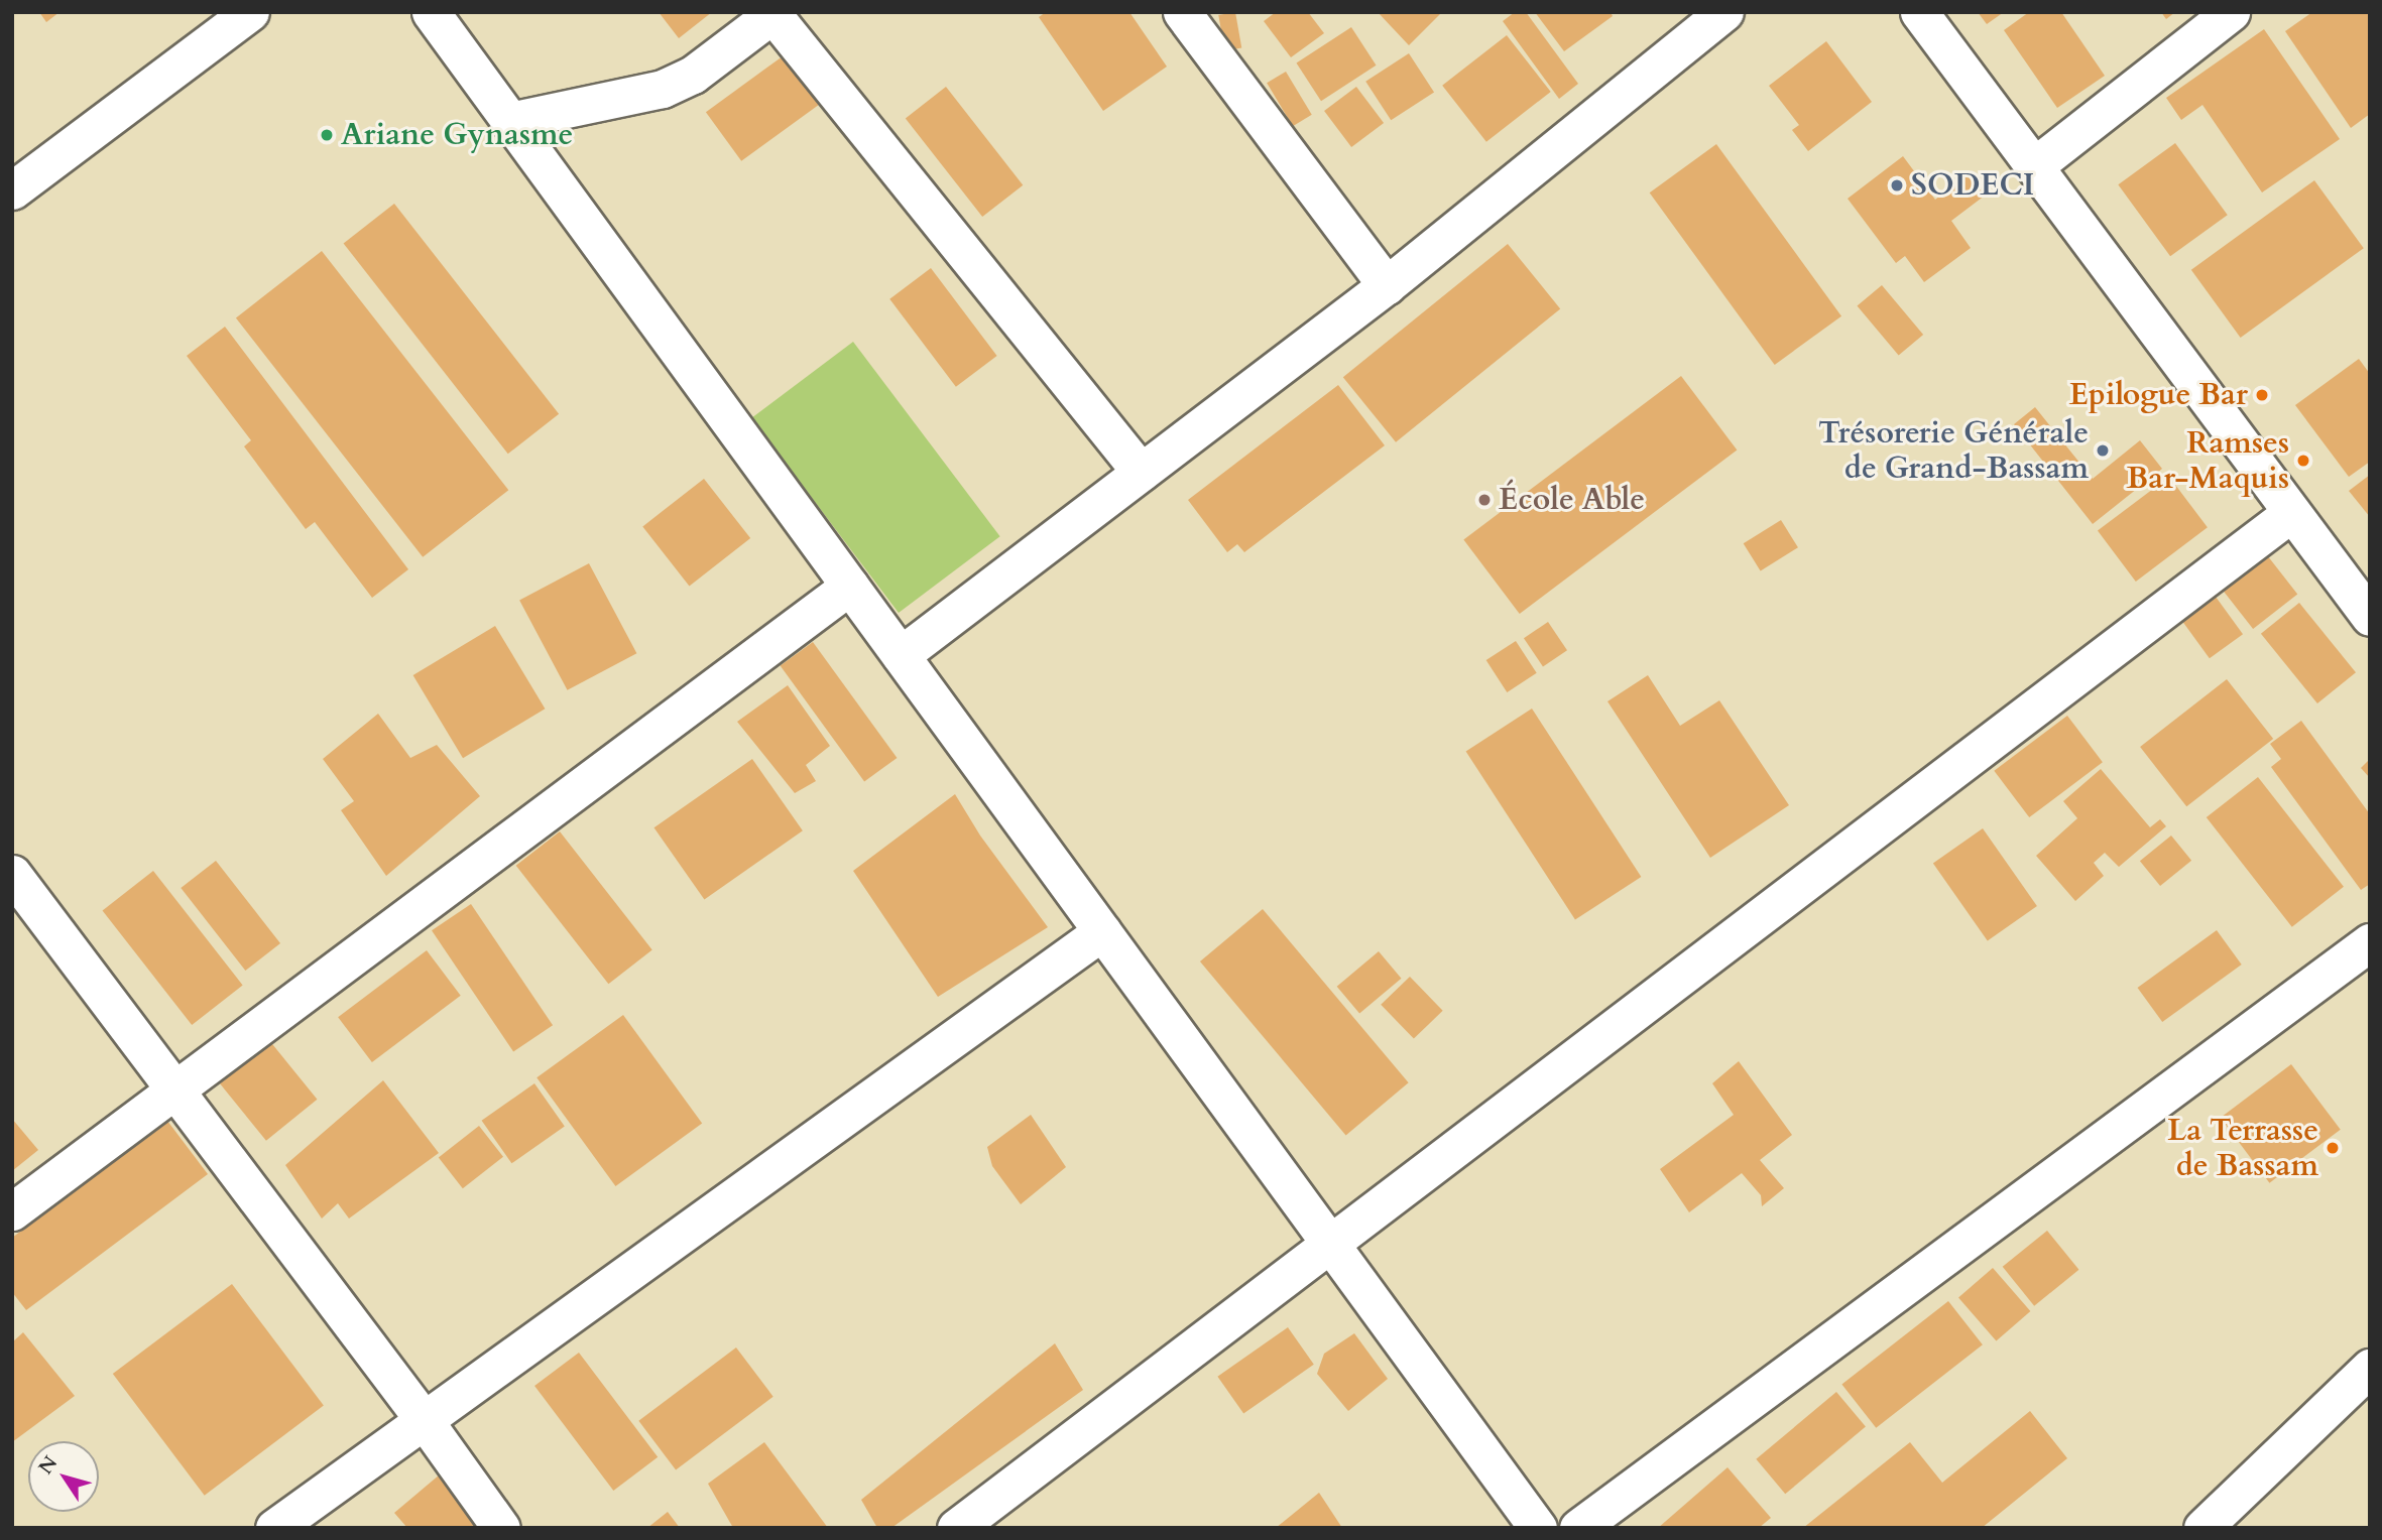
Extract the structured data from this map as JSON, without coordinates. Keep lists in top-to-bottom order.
{
  "places": [
    "Ariane Gynasme",
    "SODECI",
    "Epilogue Bar",
    "Trésorerie Générale de Grand-Bassam",
    "Ramses Bar-Maquis",
    "École Able",
    "La Terrasse de Bassam"
  ],
  "north": "top left"
}
